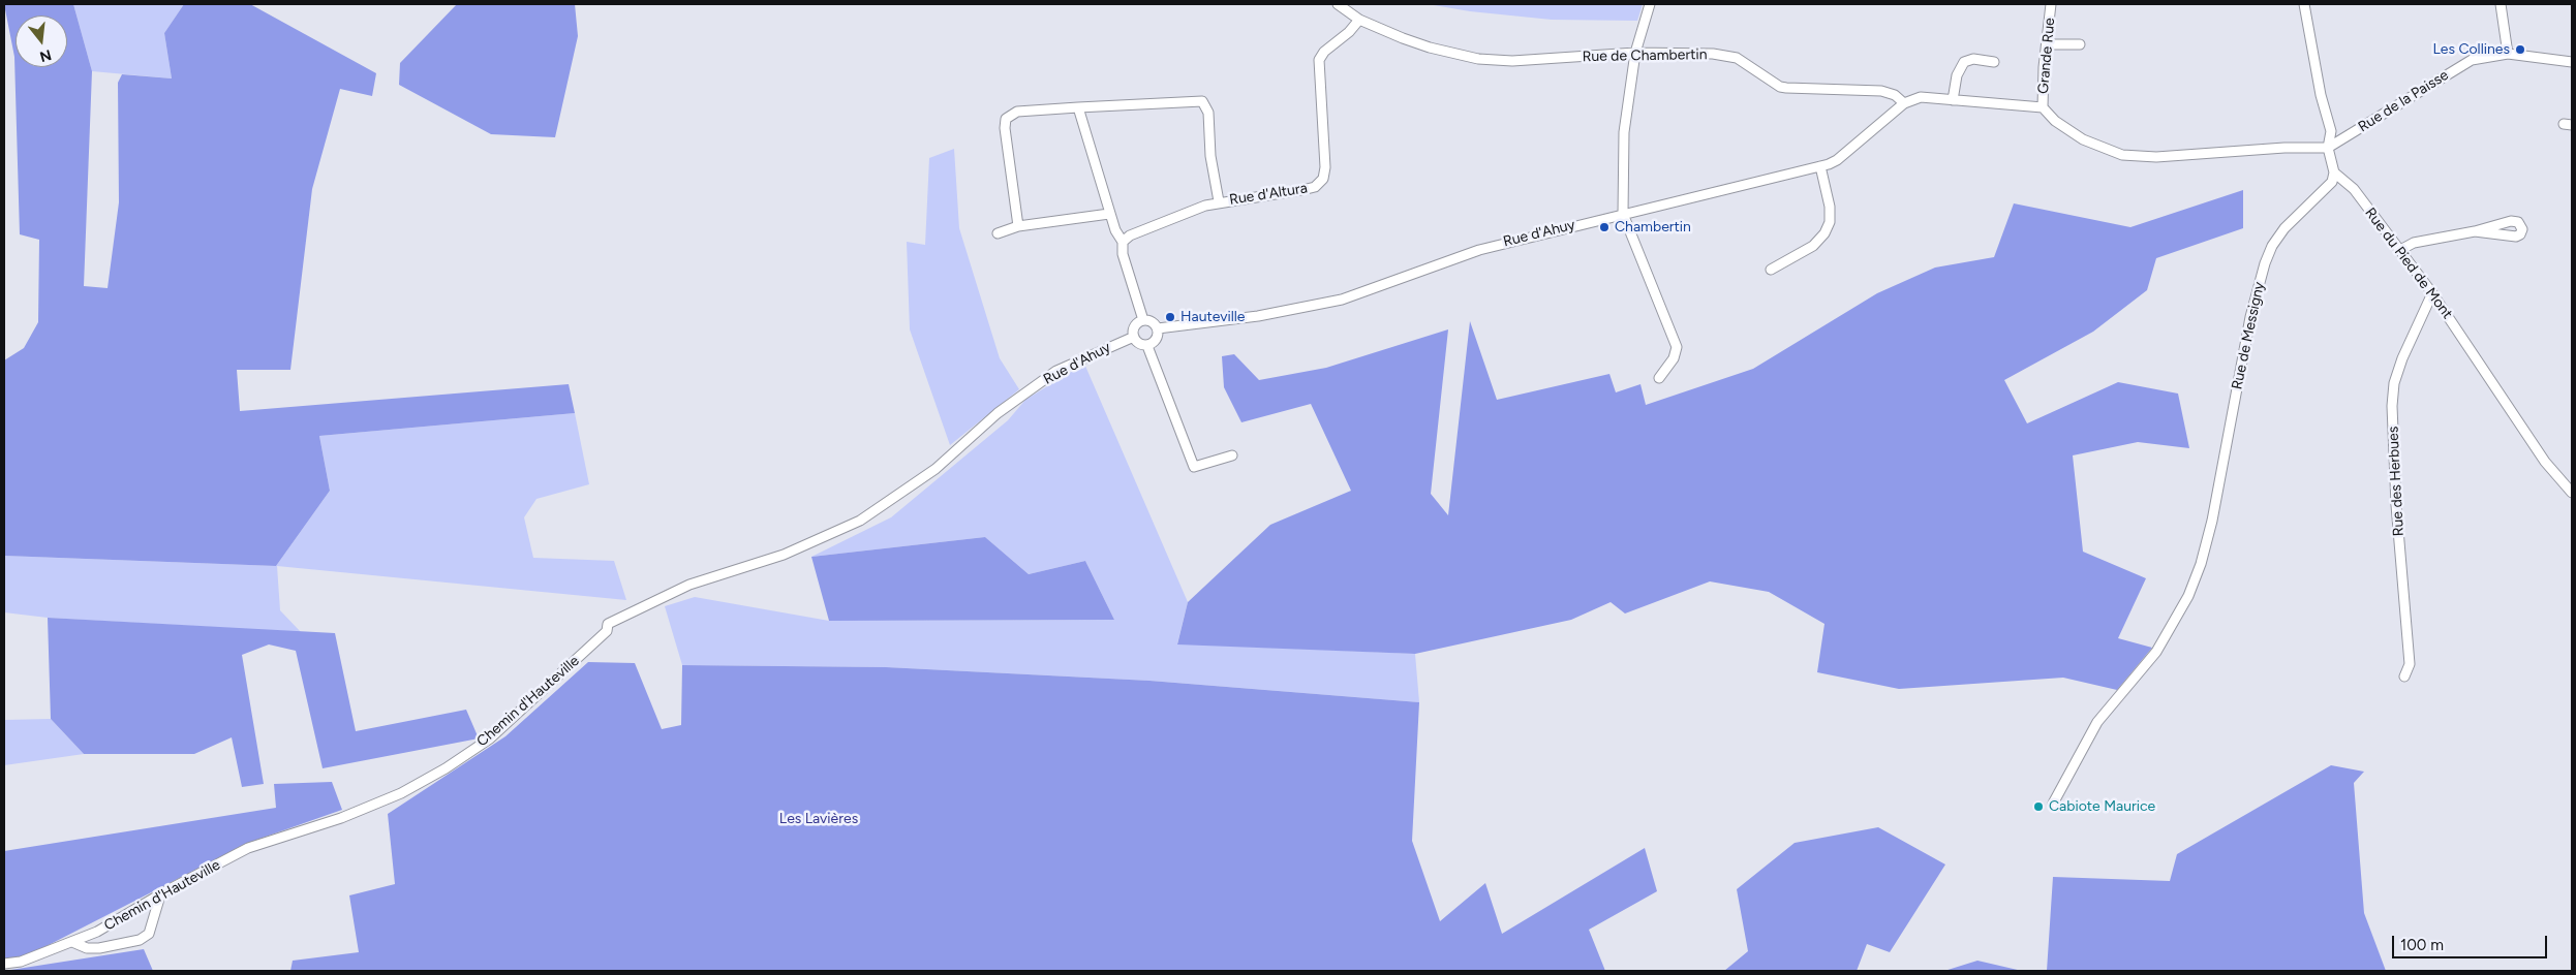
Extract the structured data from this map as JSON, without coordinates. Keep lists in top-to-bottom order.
{
  "streets": {
    "street": [
      "Rue de Chambertin",
      "Grande Rue",
      "Rue de la Paisse",
      "Rue d'Altura",
      "Rue d'Ahuy",
      "Rue du Pied de Mont",
      "Rue de Messigny",
      "Rue des Herbues",
      "Chemin d'Hauteville"
    ]
  },
  "crossings": [
    ["Rue de Chambertin", "Rue d'Altura"],
    ["Rue de Chambertin", "Rue d'Ahuy"],
    ["Rue d'Ahuy", "Chemin d'Hauteville"],
    ["Rue du Pied de Mont", "Rue de Messigny"],
    ["Rue du Pied de Mont", "Rue des Herbues"]
  ],
  "parks": ["Les Lavières"],
  "places": [
    "Les Collines",
    "Chambertin",
    "Hauteville",
    "Cabiote Maurice"
  ],
  "scale_bar": "100 m",
  "north": "bottom"
}
